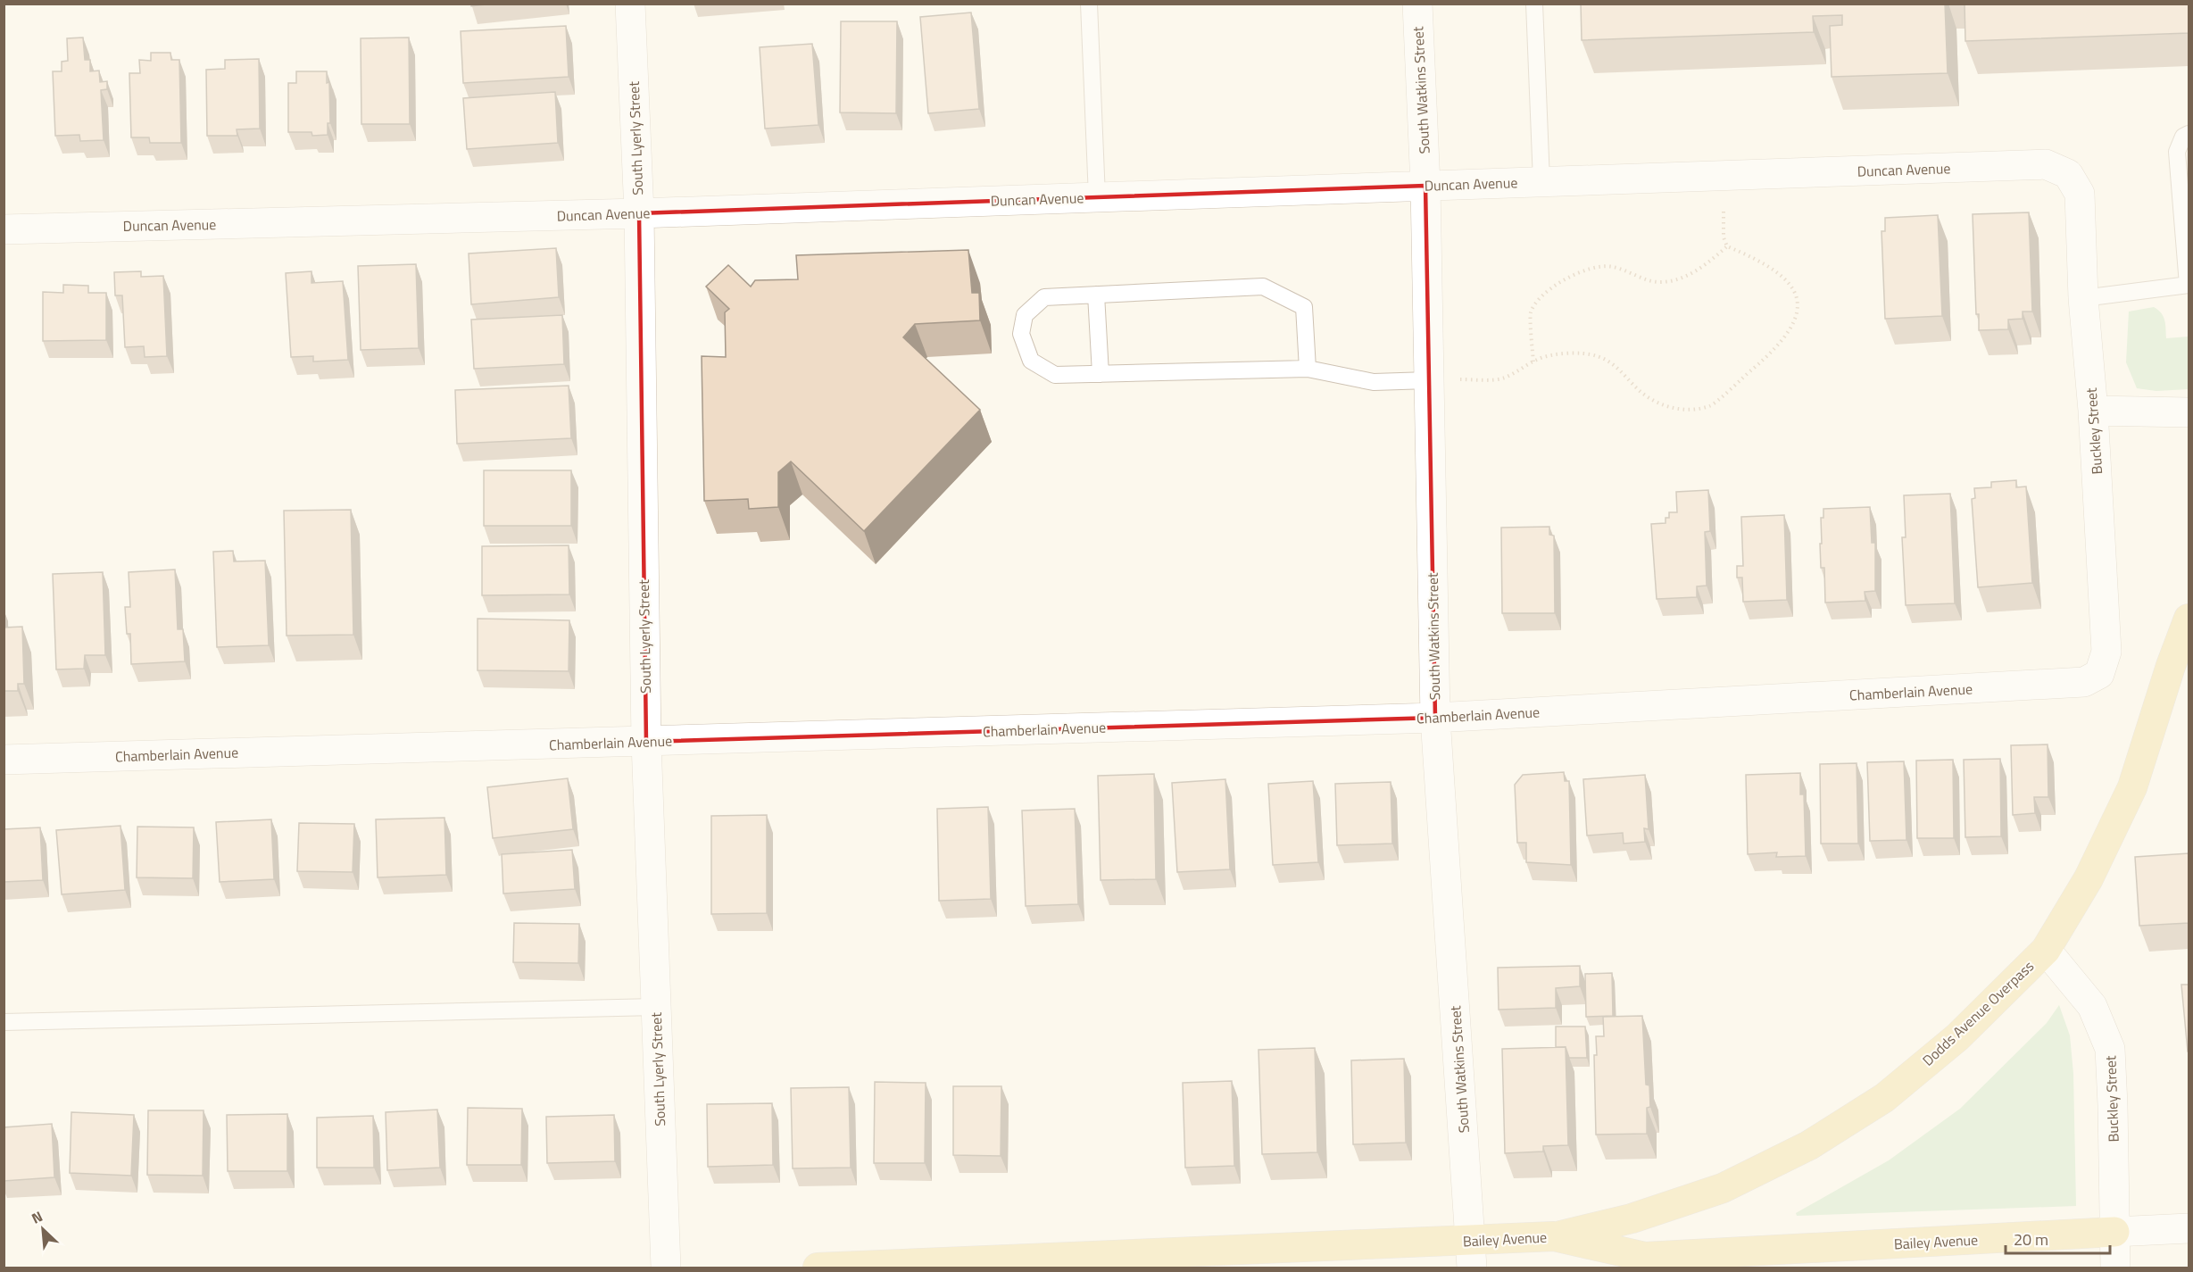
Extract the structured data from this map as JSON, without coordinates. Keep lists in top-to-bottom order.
{
  "streets": {
    "main road": ["Dodds Avenue Overpass", "Bailey Avenue"],
    "street": [
      "South Watkins Street",
      "South Lyerly Street",
      "Duncan Avenue",
      "Buckley Street",
      "Chamberlain Avenue"
    ]
  },
  "crossings": [
    ["South Watkins Street", "Duncan Avenue"],
    ["South Watkins Street", "Chamberlain Avenue"],
    ["South Watkins Street", "Bailey Avenue"],
    ["South Lyerly Street", "Duncan Avenue"],
    ["South Lyerly Street", "Chamberlain Avenue"],
    ["Duncan Avenue", "Buckley Street"],
    ["Buckley Street", "Chamberlain Avenue"],
    ["Buckley Street", "Dodds Avenue Overpass"],
    ["Buckley Street", "Bailey Avenue"],
    ["Dodds Avenue Overpass", "Bailey Avenue"]
  ],
  "scale_bar": "20 m",
  "north": "top left"
}
